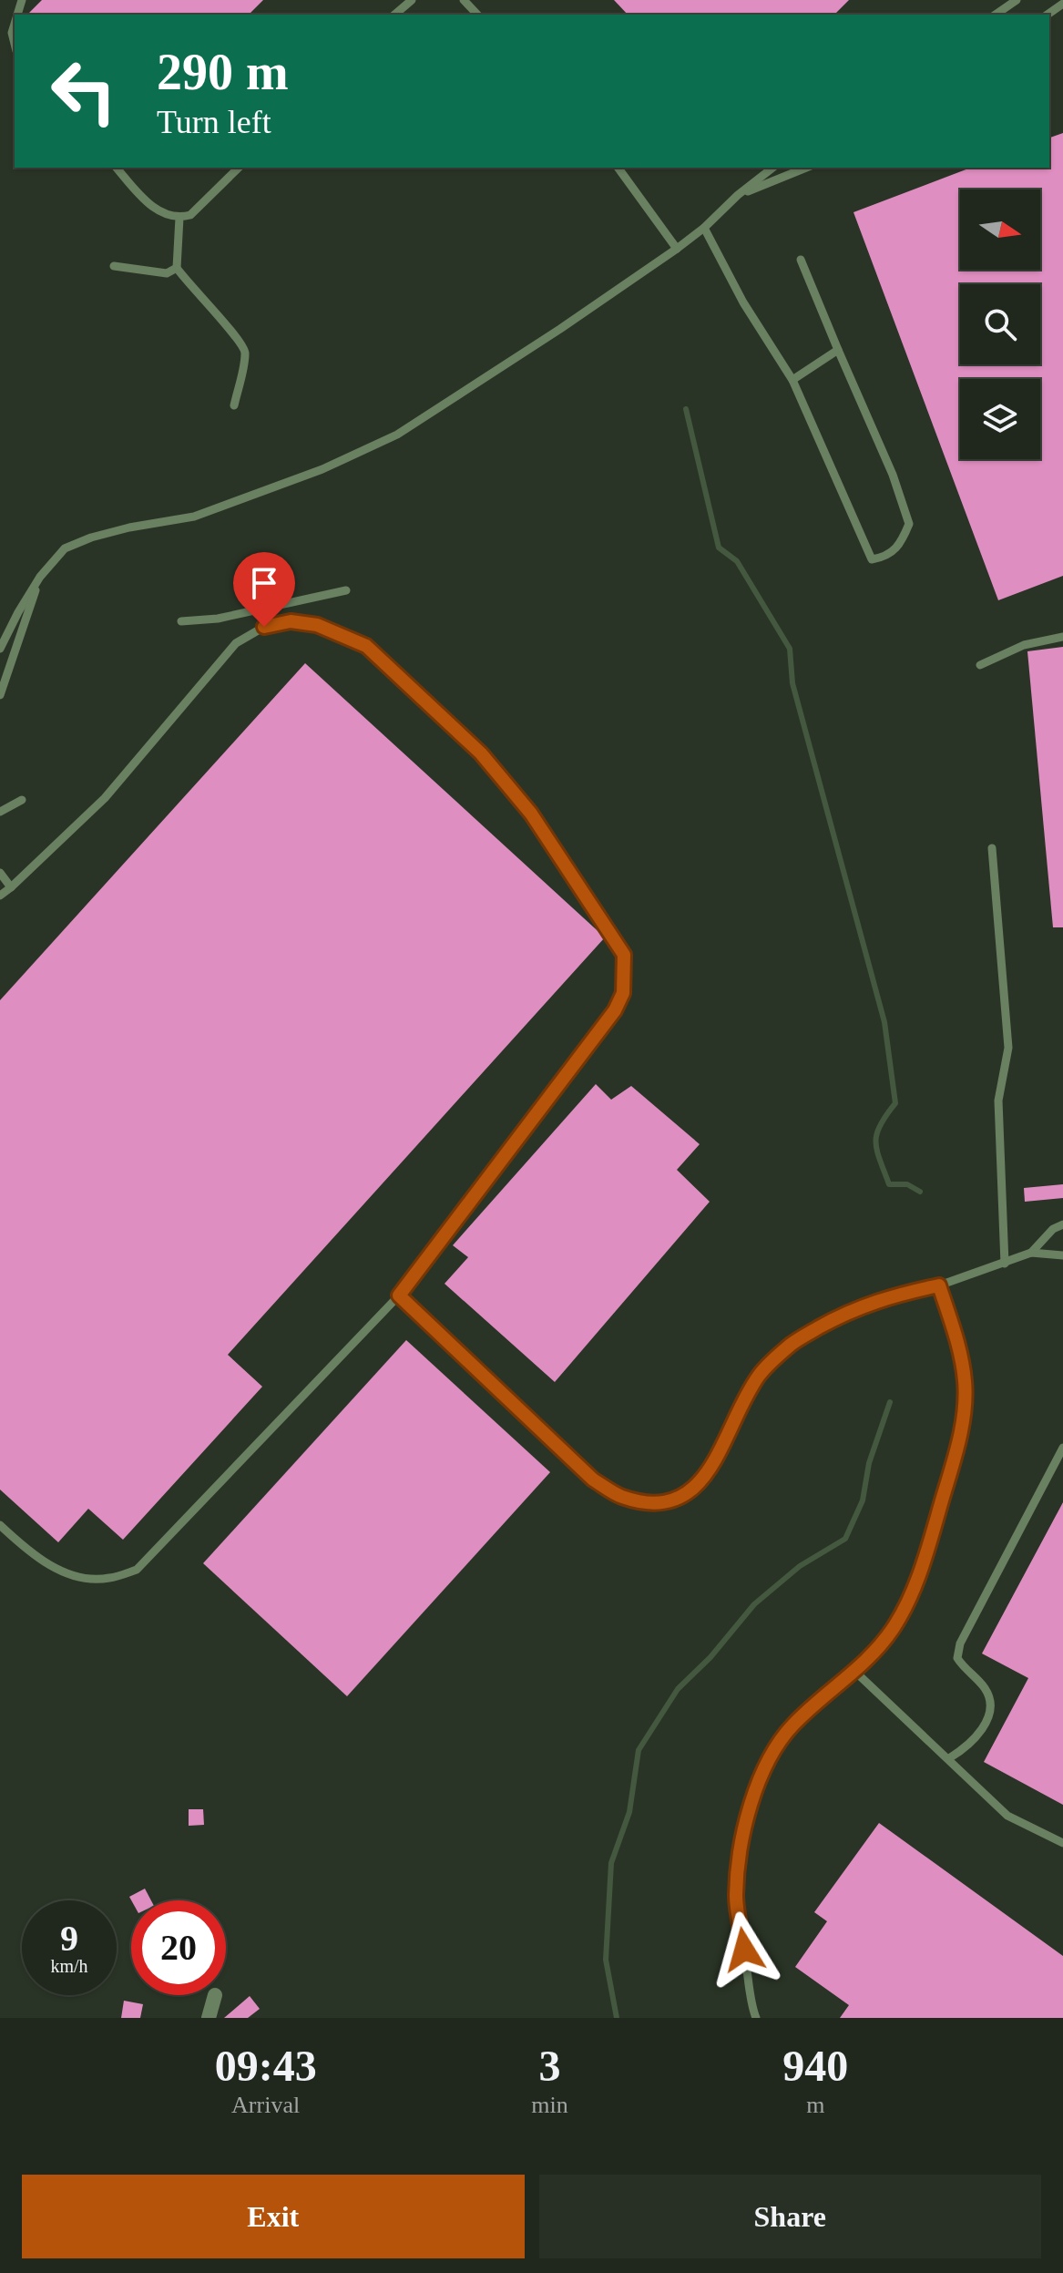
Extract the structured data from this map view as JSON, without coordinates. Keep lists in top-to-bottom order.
{
  "north": "right",
  "page": {
    "turn": ["290 m", "Turn left"],
    "speed": "9 km/h",
    "limit": "20",
    "eta": [
      "09:43",
      "Arrival",
      "3",
      "min",
      "940",
      "m"
    ],
    "buttons": ["Exit", "Share"]
  }
}
